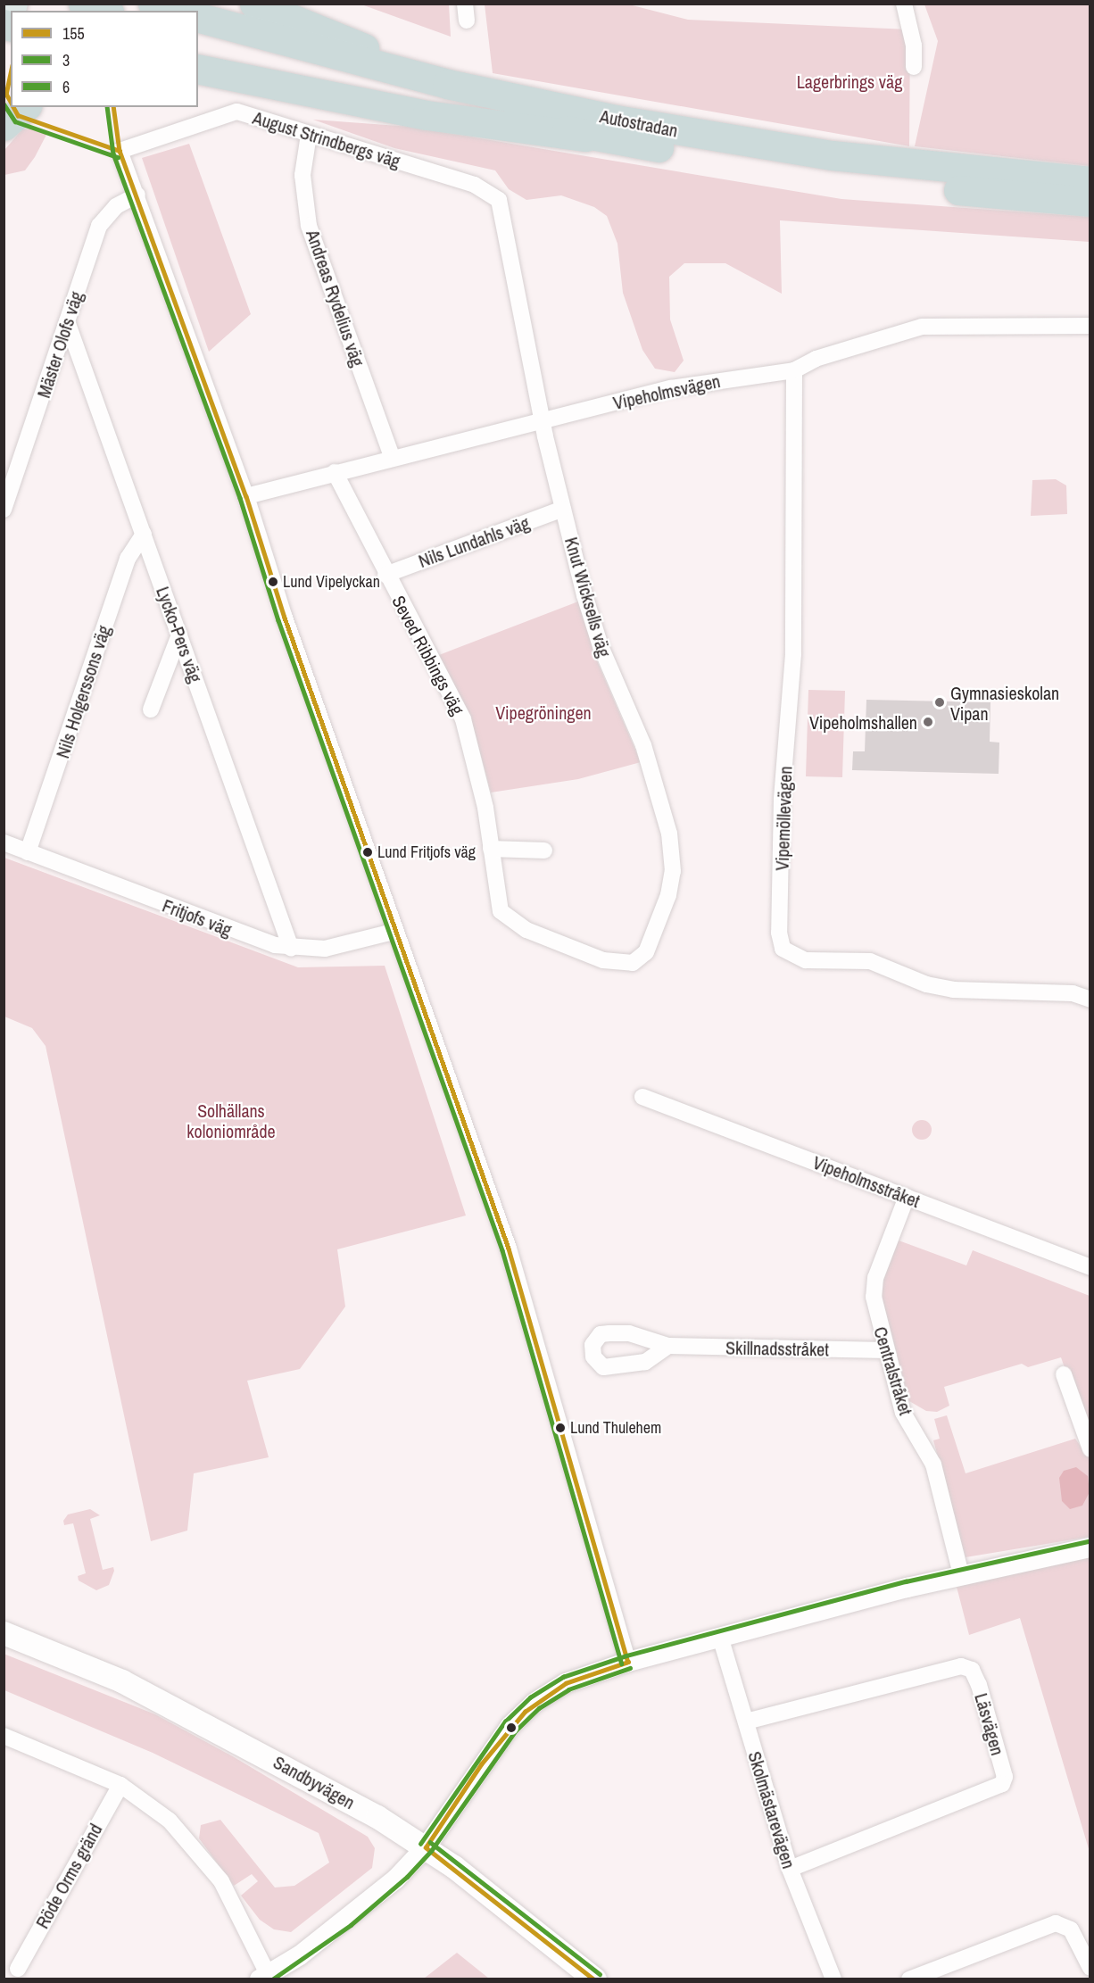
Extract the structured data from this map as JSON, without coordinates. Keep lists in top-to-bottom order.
{
  "streets": {
    "highway": ["Autostradan"],
    "main road": ["Sandbyvägen"],
    "street": [
      "August Strindbergs väg",
      "Andreas Rydelius väg",
      "Mäster Olofs väg",
      "Vipeholmsvägen",
      "Nils Lundahls väg",
      "Knut Wicksells väg",
      "Lycko-Pers väg",
      "Seved Ribbings väg",
      "Nils Holgerssons väg",
      "Vipemöllevägen",
      "Fritjofs väg",
      "Vipeholmsstråket",
      "Skillnadsstråket",
      "Centralstråket",
      "Läsvägen",
      "Skolmästarevägen",
      "Röde Orms gränd"
    ]
  },
  "crossings": [
    ["August Strindbergs väg", "Andreas Rydelius väg"],
    ["August Strindbergs väg", "Mäster Olofs väg"],
    ["August Strindbergs väg", "Knut Wicksells väg"],
    ["Andreas Rydelius väg", "Vipeholmsvägen"],
    ["Mäster Olofs väg", "Lycko-Pers väg"],
    ["Vipeholmsvägen", "Knut Wicksells väg"],
    ["Vipeholmsvägen", "Seved Ribbings väg"],
    ["Vipeholmsvägen", "Vipemöllevägen"],
    ["Nils Lundahls väg", "Knut Wicksells väg"],
    ["Nils Lundahls väg", "Seved Ribbings väg"],
    ["Knut Wicksells väg", "Seved Ribbings väg"],
    ["Lycko-Pers väg", "Nils Holgerssons väg"],
    ["Lycko-Pers väg", "Fritjofs väg"],
    ["Nils Holgerssons väg", "Fritjofs väg"],
    ["Vipeholmsstråket", "Centralstråket"],
    ["Skillnadsstråket", "Centralstråket"],
    ["Läsvägen", "Skolmästarevägen"]
  ],
  "parks": ["Lagerbrings väg", "Vipegröningen", "Solhällans koloniområde"],
  "places": [
    "Lund Vipelyckan",
    "Gymnasieskolan Vipan",
    "Vipeholmshallen",
    "Lund Fritjofs väg",
    "Lund Thulehem"
  ],
  "lines": ["transit line 155", "transit line 3", "transit line 6"],
  "legend": ["155", "3", "6"]
}
